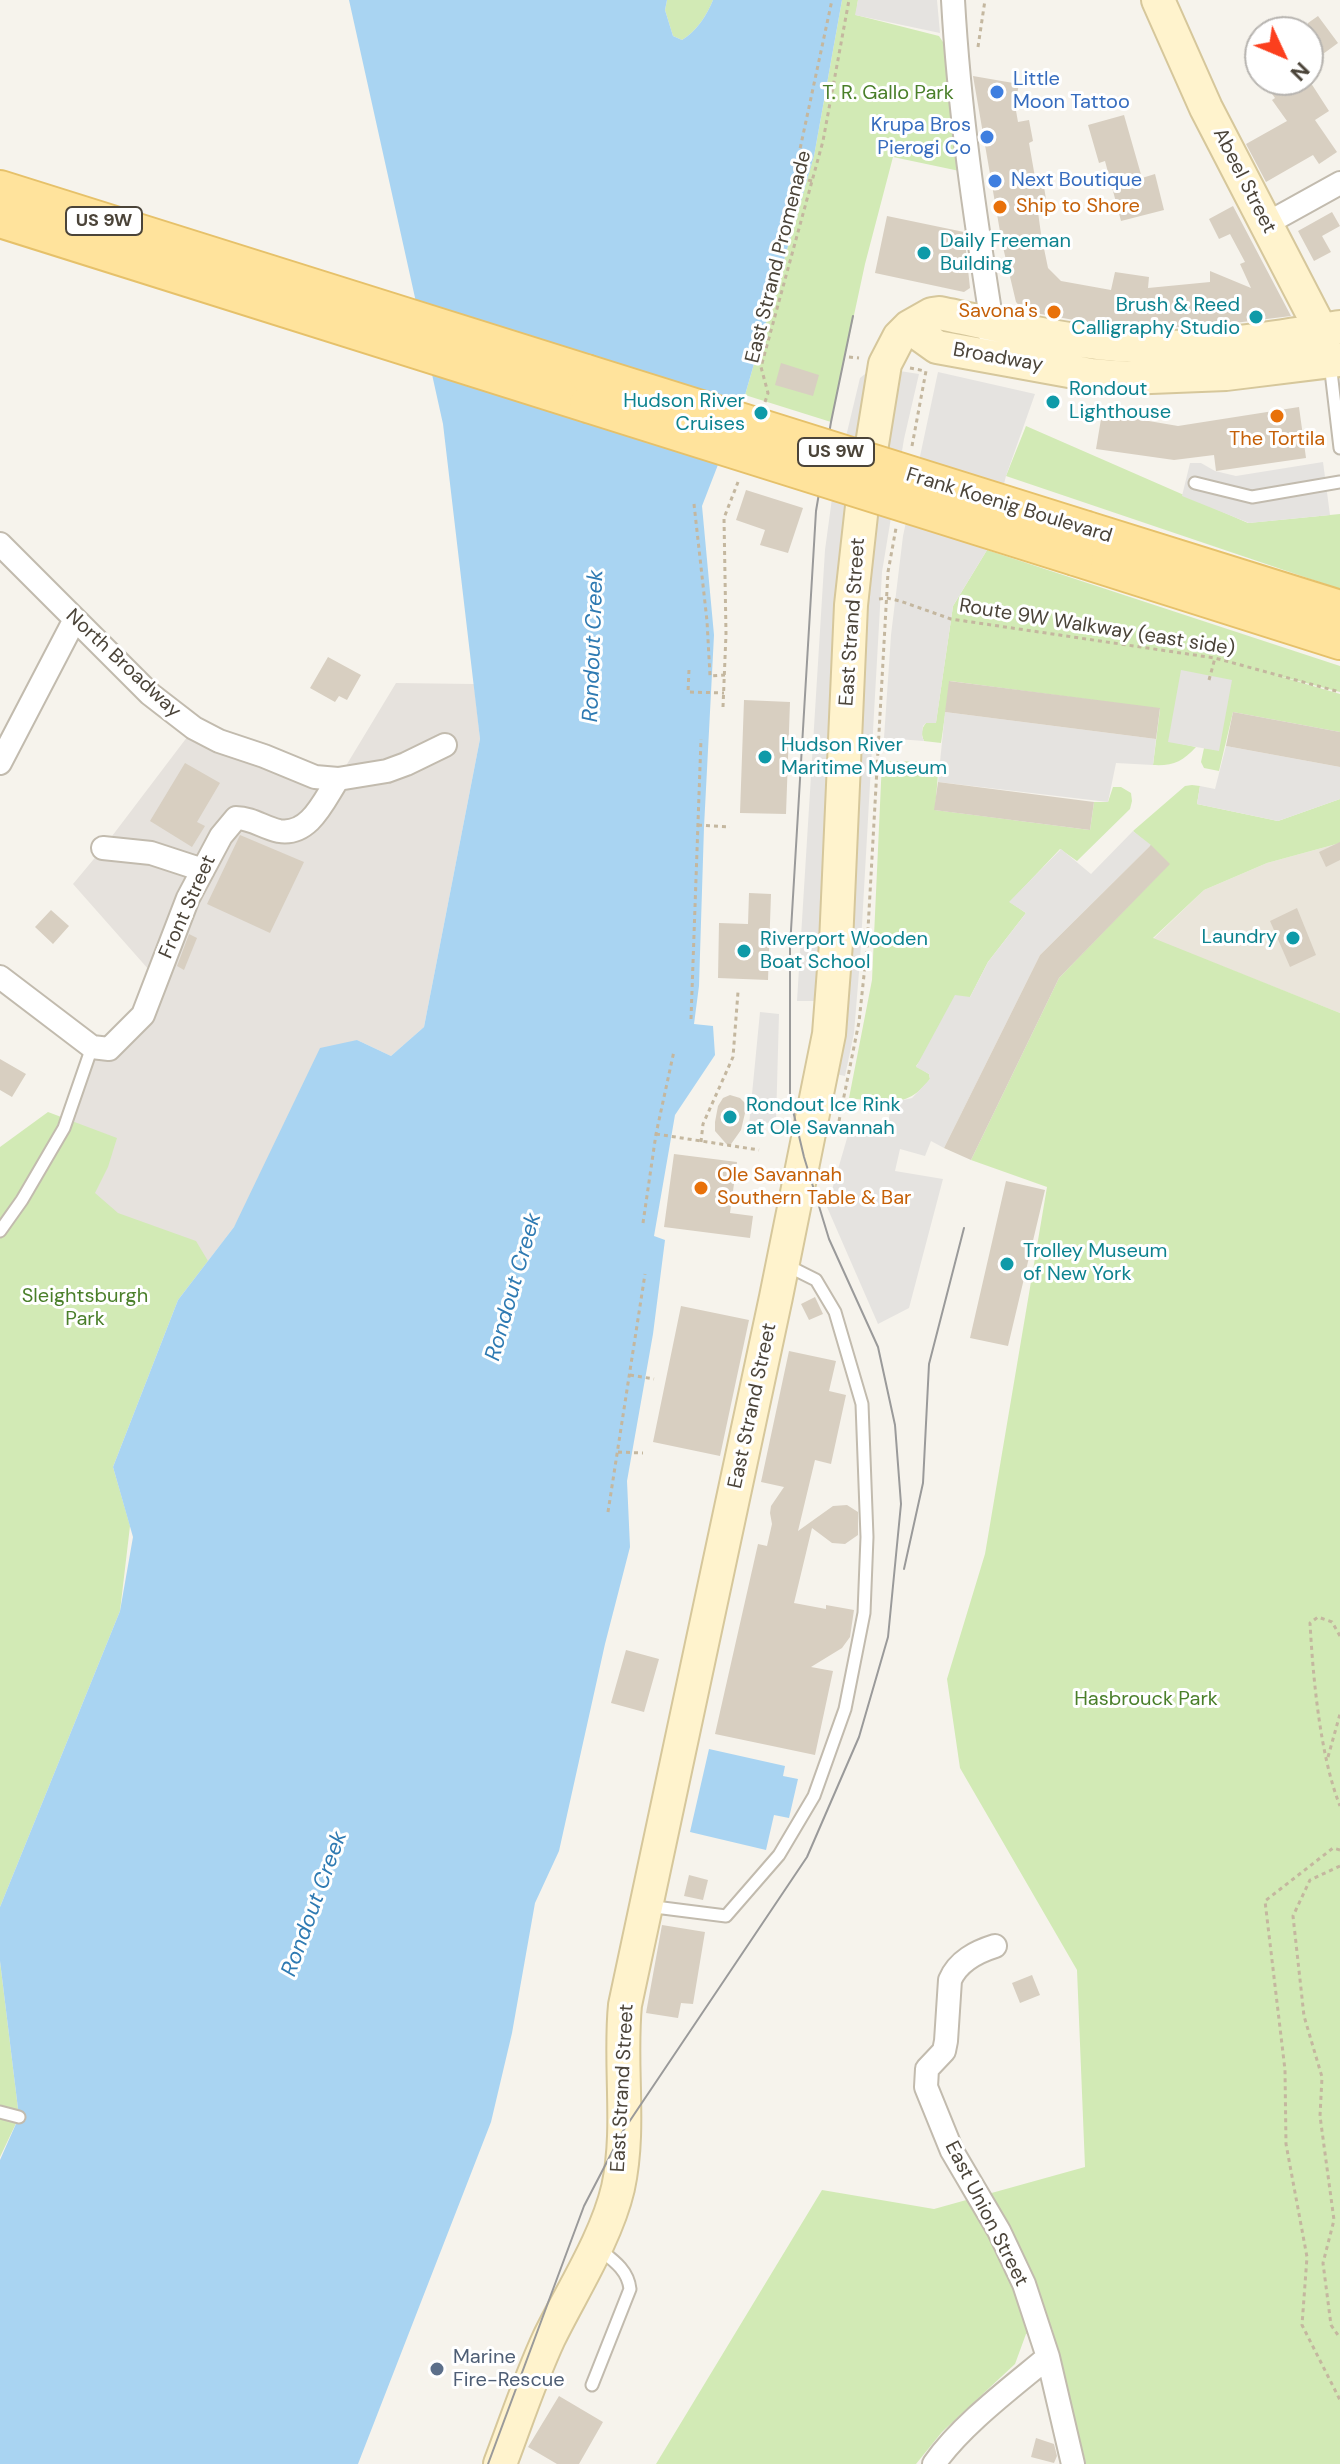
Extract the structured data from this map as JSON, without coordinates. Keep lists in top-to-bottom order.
{
  "streets": {
    "main road": ["US 9W", "Frank Koenig Boulevard"],
    "street": [
      "Abeel Street",
      "Broadway",
      "East Strand Street",
      "North Broadway",
      "Front Street",
      "East Union Street"
    ],
    "path": ["East Strand Promenade", "Route 9W Walkway (east side)"]
  },
  "crossings": [
    ["Abeel Street", "Broadway"],
    ["US 9W", "Frank Koenig Boulevard"],
    ["Broadway", "East Strand Street"],
    ["East Strand Street", "Route 9W Walkway (east side)"],
    ["North Broadway", "Front Street"]
  ],
  "water": ["Rondout Creek"],
  "parks": ["T. R. Gallo Park", "Sleightsburgh Park", "Hasbrouck Park"],
  "places": [
    "Little Moon Tattoo",
    "Krupa Bros Pierogi Co",
    "Next Boutique",
    "Ship to Shore",
    "Daily Freeman Building",
    "Savona's",
    "Brush & Reed Calligraphy Studio",
    "Rondout Lighthouse",
    "Hudson River Cruises",
    "The Tortila",
    "Hudson River Maritime Museum",
    "Laundry",
    "Riverport Wooden Boat School",
    "Rondout Ice Rink at Ole Savannah",
    "Ole Savannah Southern Table & Bar",
    "Trolley Museum of New York",
    "Marine Fire-Rescue"
  ],
  "north": "bottom right"
}
